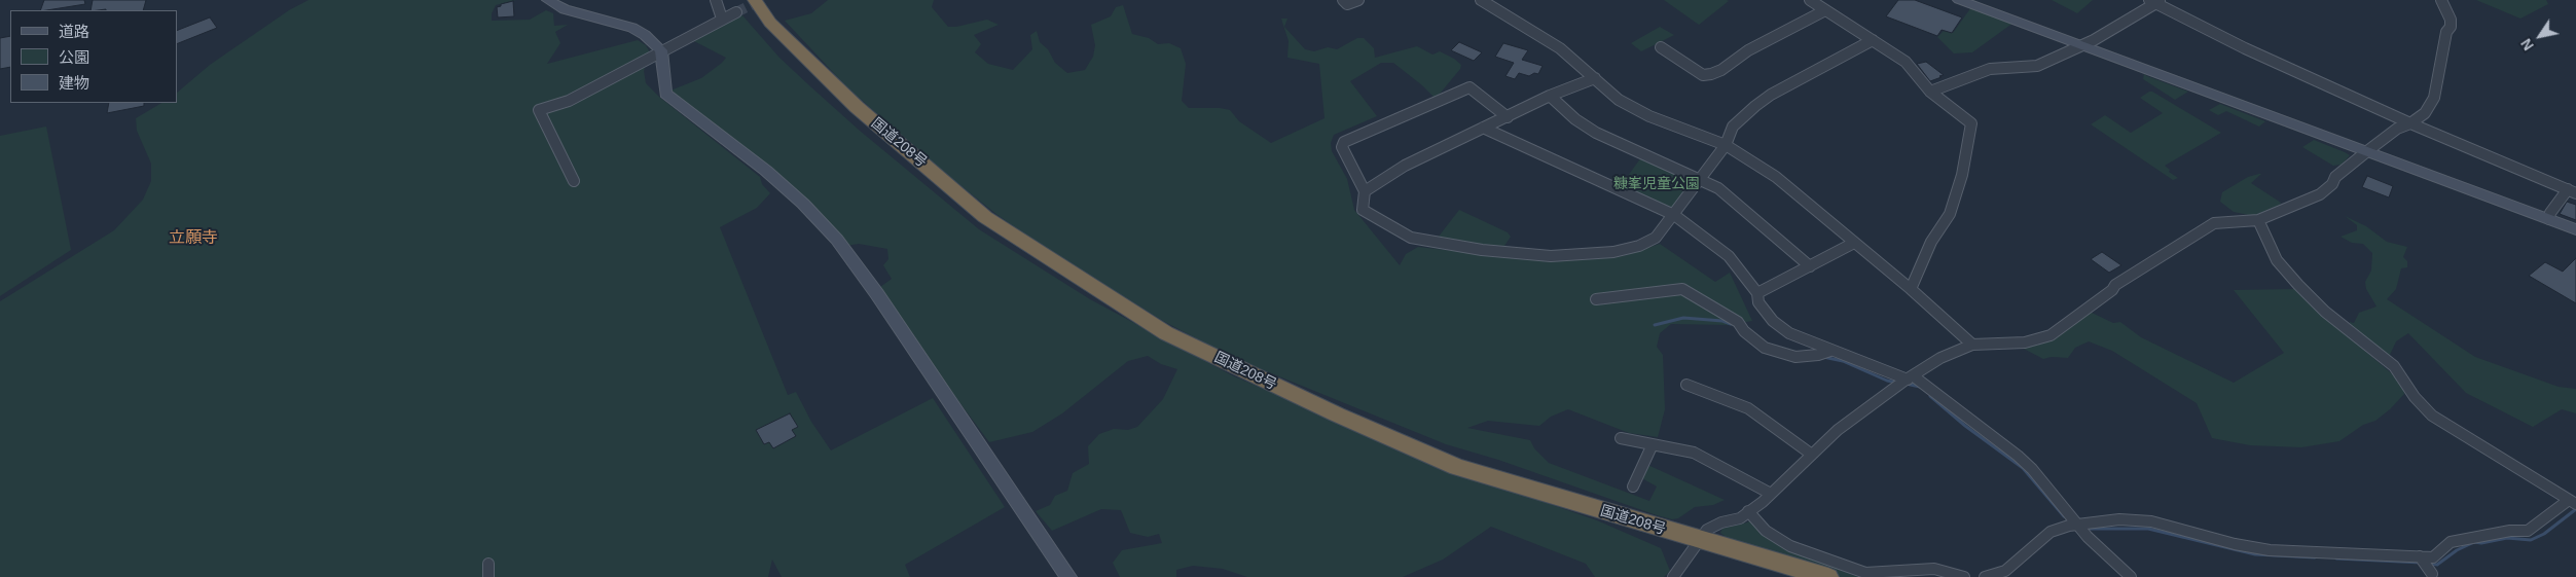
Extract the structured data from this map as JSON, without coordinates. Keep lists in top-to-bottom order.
{
  "streets": {
    "highway": ["国道208号"]
  },
  "districts": ["立願寺"],
  "parks": ["糠峯児童公園"],
  "legend": ["道路", "公園", "建物"],
  "north": "bottom left"
}
